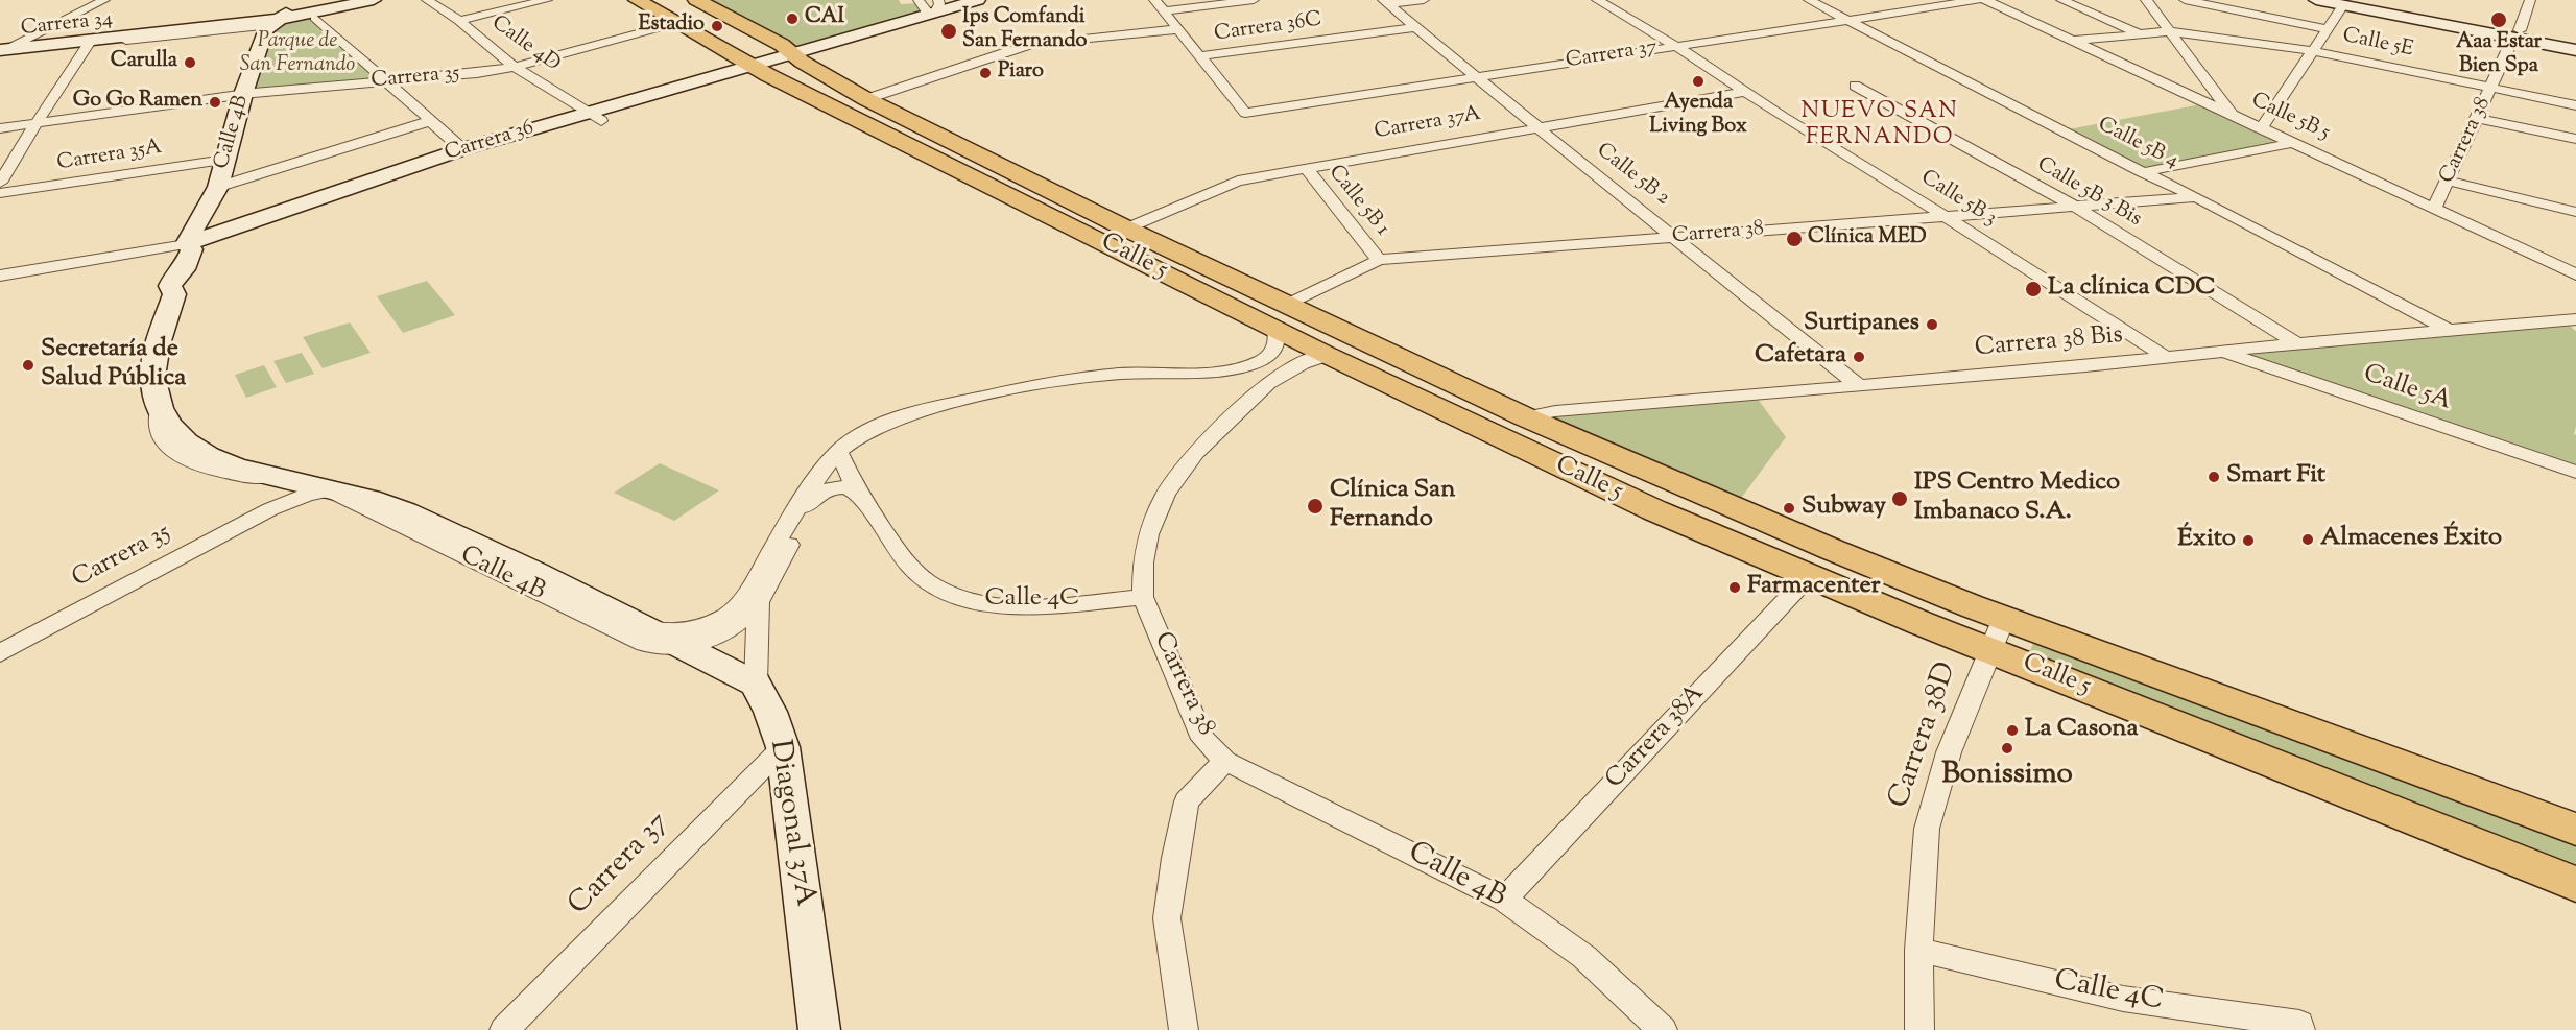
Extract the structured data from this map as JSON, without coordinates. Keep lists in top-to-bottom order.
{
  "streets": {
    "main road": ["Calle 5"],
    "street": [
      "Carrera 34",
      "Carrera 36C",
      "Calle 5E",
      "Calle 4D",
      "Carrera 37",
      "Carrera 35",
      "Calle 5B 5",
      "Carrera 37A",
      "Calle 4B",
      "Carrera 38",
      "Carrera 36",
      "Calle 5B 4",
      "Carrera 35A",
      "Calle 5B 2",
      "Calle 5B 3 Bis",
      "Calle 5B 3",
      "Calle 5B 1",
      "Carrera 38 Bis",
      "Calle 5A",
      "Calle 4C",
      "Carrera 38D",
      "Carrera 38A",
      "Diagonal 37A"
    ]
  },
  "crossings": [
    ["Carrera 34", "Calle 4B"],
    ["Carrera 36C", "Carrera 37"],
    ["Carrera 36C", "Calle 5B 2"],
    ["Calle 5E", "Calle 5B 5"],
    ["Calle 5E", "Carrera 38"],
    ["Calle 4D", "Carrera 35"],
    ["Calle 4D", "Carrera 36"],
    ["Carrera 37", "Calle 5B 4"],
    ["Carrera 37", "Calle 5B 2"],
    ["Carrera 37", "Calle 5B 3"],
    ["Carrera 37", "Diagonal 37A"],
    ["Carrera 35", "Calle 4B"],
    ["Carrera 35", "Calle 5"],
    ["Calle 5B 5", "Carrera 38"],
    ["Carrera 37A", "Calle 5B 2"],
    ["Carrera 37A", "Calle 5B 3"],
    ["Carrera 37A", "Calle 5B 1"],
    ["Carrera 37A", "Calle 5"],
    ["Calle 4B", "Carrera 38"],
    ["Calle 4B", "Carrera 36"],
    ["Calle 4B", "Carrera 35A"],
    ["Calle 4B", "Carrera 38A"],
    ["Calle 4B", "Diagonal 37A"],
    ["Carrera 38", "Calle 5B 4"],
    ["Carrera 38", "Calle 5B 2"],
    ["Carrera 38", "Calle 5B 3 Bis"],
    ["Carrera 38", "Calle 5B 3"],
    ["Carrera 38", "Calle 5B 1"],
    ["Carrera 38", "Calle 5"],
    ["Carrera 38", "Calle 4C"],
    ["Carrera 36", "Calle 5"],
    ["Calle 5B 4", "Carrera 38 Bis"],
    ["Calle 5B 2", "Carrera 38 Bis"],
    ["Calle 5B 3 Bis", "Carrera 38 Bis"],
    ["Calle 5B 3", "Carrera 38 Bis"],
    ["Calle 5", "Carrera 38 Bis"],
    ["Calle 5", "Carrera 38D"],
    ["Calle 5", "Carrera 38A"],
    ["Carrera 38 Bis", "Calle 5A"],
    ["Calle 4C", "Carrera 38D"],
    ["Calle 4C", "Diagonal 37A"]
  ],
  "districts": ["NUEVO SAN FERNANDO"],
  "parks": ["Parque de San Fernando"],
  "places": [
    "CAI",
    "Aaa Estar Bien Spa",
    "Estadio",
    "Ips Comfandi San Fernando",
    "Carulla",
    "Piaro",
    "Ayenda Living Box",
    "Go Go Ramen",
    "Clínica MED",
    "La clínica CDC",
    "Surtipanes",
    "Cafetara",
    "Secretaría de Salud Pública",
    "Smart Fit",
    "IPS Centro Medico Imbanaco S.A.",
    "Clínica San Fernando",
    "Subway",
    "Almacenes Éxito",
    "Éxito",
    "Farmacenter",
    "La Casona",
    "Bonissimo"
  ]
}
